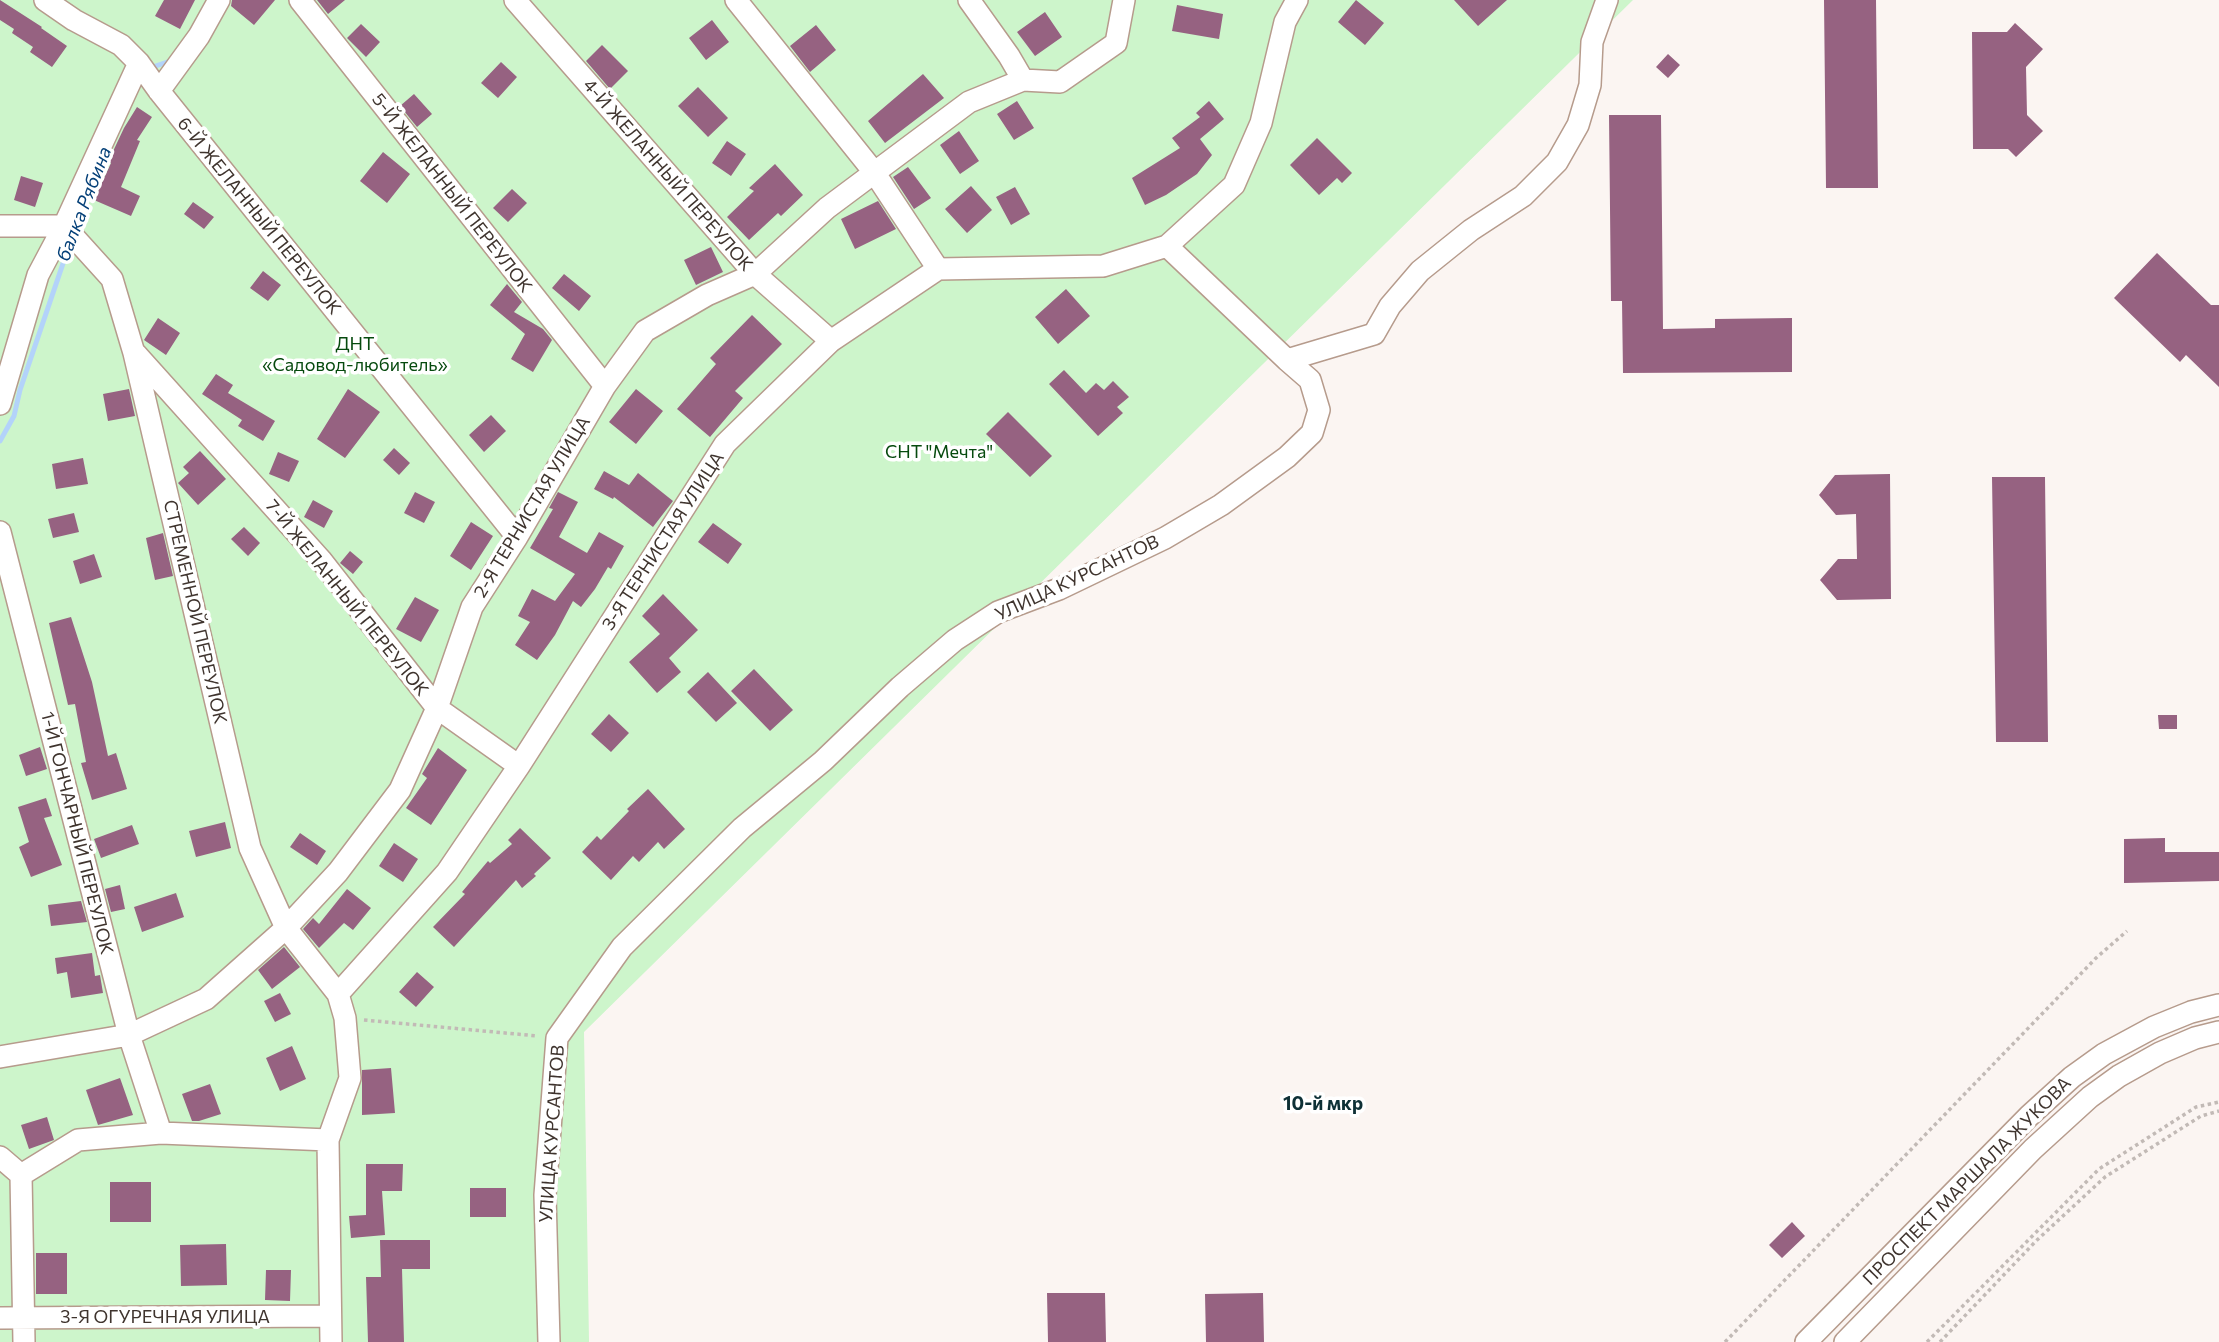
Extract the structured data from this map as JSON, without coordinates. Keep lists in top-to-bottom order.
{
  "streets": {
    "street": [
      "4-Й ЖЕЛАННЫЙ ПЕРЕУЛОК",
      "5-Й ЖЕЛАННЫЙ ПЕРЕУЛОК",
      "6-Й ЖЕЛАННЫЙ ПЕРЕУЛОК",
      "2-Я ТЕРНИСТАЯ УЛИЦА",
      "3-Я ТЕРНИСТАЯ УЛИЦА",
      "УЛИЦА КУРСАНТОВ",
      "7-Й ЖЕЛАННЫЙ ПЕРЕУЛОК",
      "СТРЕМЕННОЙ ПЕРЕУЛОК",
      "1-Й ГОНЧАРНЫЙ ПЕРЕУЛОК",
      "ПРОСПЕКТ МАРШАЛА ЖУКОВА",
      "3-Я ОГУРЕЧНАЯ УЛИЦА"
    ]
  },
  "crossings": [
    ["4-Й ЖЕЛАННЫЙ ПЕРЕУЛОК", "2-Я ТЕРНИСТАЯ УЛИЦА"],
    ["4-Й ЖЕЛАННЫЙ ПЕРЕУЛОК", "3-Я ТЕРНИСТАЯ УЛИЦА"],
    ["5-Й ЖЕЛАННЫЙ ПЕРЕУЛОК", "2-Я ТЕРНИСТАЯ УЛИЦА"],
    ["6-Й ЖЕЛАННЫЙ ПЕРЕУЛОК", "2-Я ТЕРНИСТАЯ УЛИЦА"],
    ["2-Я ТЕРНИСТАЯ УЛИЦА", "7-Й ЖЕЛАННЫЙ ПЕРЕУЛОК"],
    ["2-Я ТЕРНИСТАЯ УЛИЦА", "СТРЕМЕННОЙ ПЕРЕУЛОК"],
    ["2-Я ТЕРНИСТАЯ УЛИЦА", "1-Й ГОНЧАРНЫЙ ПЕРЕУЛОК"],
    ["3-Я ТЕРНИСТАЯ УЛИЦА", "7-Й ЖЕЛАННЫЙ ПЕРЕУЛОК"],
    ["3-Я ТЕРНИСТАЯ УЛИЦА", "СТРЕМЕННОЙ ПЕРЕУЛОК"],
    ["7-Й ЖЕЛАННЫЙ ПЕРЕУЛОК", "СТРЕМЕННОЙ ПЕРЕУЛОК"]
  ],
  "districts": ["10-й мкр"],
  "water": ["балка Рябина"],
  "parks": ["ДНТ «Садовод-любитель»", "СНТ \"Мечта\""]
}
